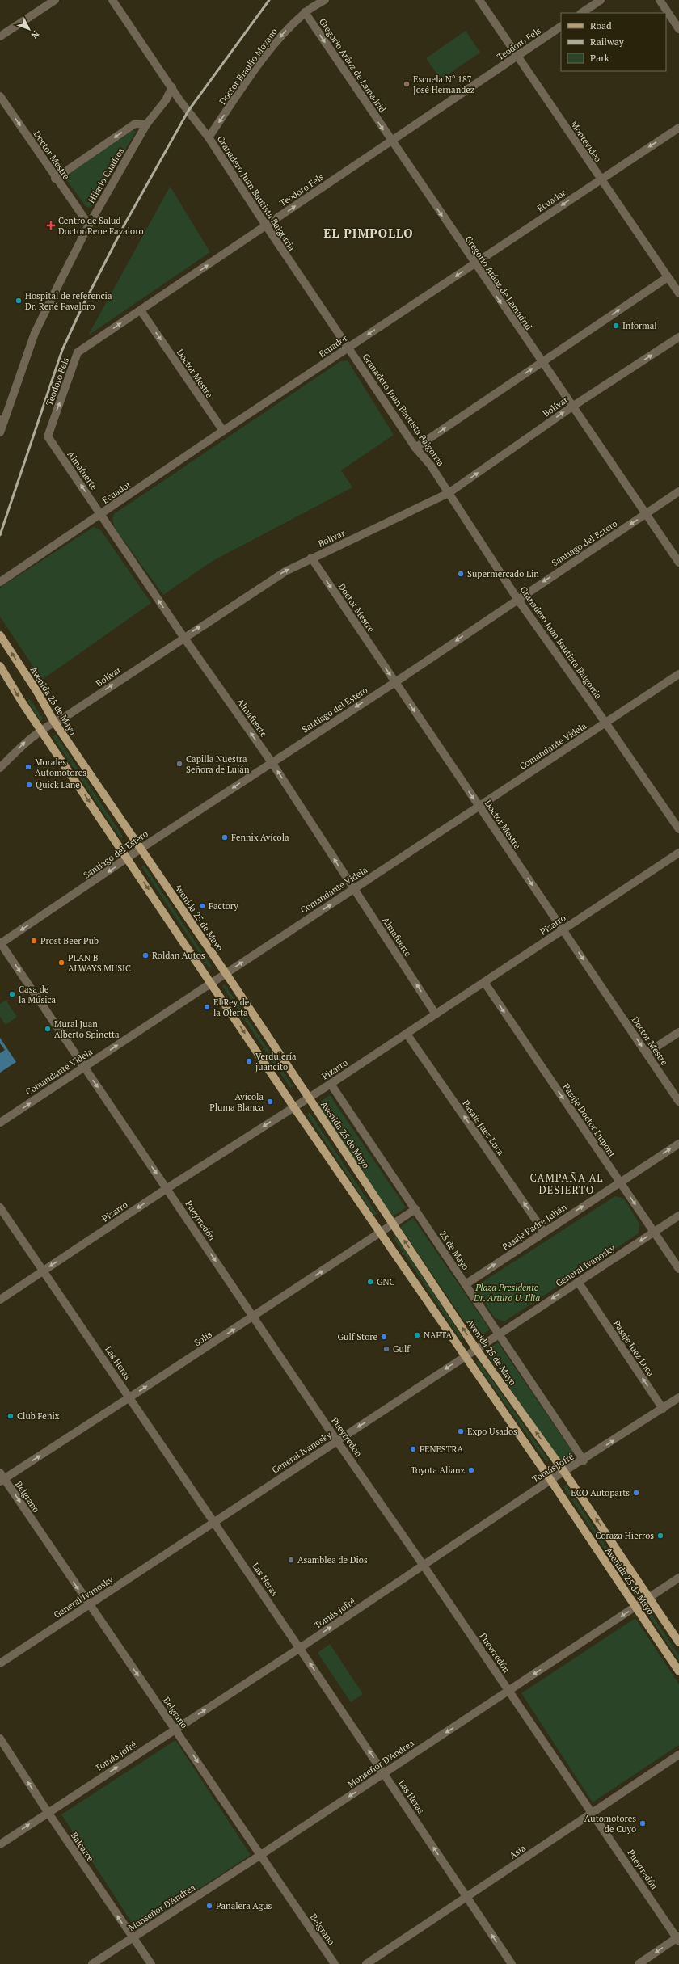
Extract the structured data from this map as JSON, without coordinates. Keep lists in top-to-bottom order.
{
  "streets": {
    "main road": ["Avenida 25 de Mayo"],
    "street": [
      "Teodoro Fels",
      "Gregorio Aráoz de Lamadrid",
      "Doctor Braulio Moyano",
      "Montevideo",
      "Doctor Mestre",
      "Hilario Cuadros",
      "Granadero Juan Bautista Baigorria",
      "Ecuador",
      "Bolívar",
      "Almafuerte",
      "Santiago del Estero",
      "Comandante Videla",
      "Pizarro",
      "Pasaje Doctor Dupont",
      "Pasaje Juez Luca",
      "Pueyrredón",
      "Pasaje Padre Julián",
      "25 de Mayo",
      "General Ivanosky",
      "Solís",
      "Las Heras",
      "Tomás Jofré",
      "Belgrano",
      "Monseñor D'Andrea",
      "Balcarce",
      "Asia"
    ]
  },
  "crossings": [
    ["Teodoro Fels", "Gregorio Aráoz de Lamadrid"],
    ["Teodoro Fels", "Montevideo"],
    ["Teodoro Fels", "Doctor Mestre"],
    ["Teodoro Fels", "Granadero Juan Bautista Baigorria"],
    ["Teodoro Fels", "Almafuerte"],
    ["Gregorio Aráoz de Lamadrid", "Doctor Braulio Moyano"],
    ["Gregorio Aráoz de Lamadrid", "Ecuador"],
    ["Gregorio Aráoz de Lamadrid", "Bolívar"],
    ["Gregorio Aráoz de Lamadrid", "Santiago del Estero"],
    ["Doctor Braulio Moyano", "Granadero Juan Bautista Baigorria"],
    ["Montevideo", "Ecuador"],
    ["Doctor Mestre", "Hilario Cuadros"],
    ["Doctor Mestre", "Ecuador"],
    ["Doctor Mestre", "Bolívar"],
    ["Doctor Mestre", "Santiago del Estero"],
    ["Doctor Mestre", "Comandante Videla"],
    ["Doctor Mestre", "Pizarro"],
    ["Hilario Cuadros", "Granadero Juan Bautista Baigorria"],
    ["Granadero Juan Bautista Baigorria", "Ecuador"],
    ["Granadero Juan Bautista Baigorria", "Bolívar"],
    ["Granadero Juan Bautista Baigorria", "Santiago del Estero"],
    ["Granadero Juan Bautista Baigorria", "Comandante Videla"],
    ["Ecuador", "Almafuerte"],
    ["Bolívar", "Almafuerte"],
    ["Bolívar", "Avenida 25 de Mayo"],
    ["Almafuerte", "Santiago del Estero"],
    ["Almafuerte", "Comandante Videla"],
    ["Almafuerte", "Pizarro"],
    ["Santiago del Estero", "Avenida 25 de Mayo"],
    ["Santiago del Estero", "Pueyrredón"],
    ["Avenida 25 de Mayo", "Comandante Videla"],
    ["Avenida 25 de Mayo", "Pizarro"],
    ["Avenida 25 de Mayo", "General Ivanosky"],
    ["Avenida 25 de Mayo", "Solís"],
    ["Avenida 25 de Mayo", "Tomás Jofré"],
    ["Avenida 25 de Mayo", "Monseñor D'Andrea"],
    ["Comandante Videla", "Pueyrredón"],
    ["Pizarro", "Pasaje Doctor Dupont"],
    ["Pizarro", "Pasaje Juez Luca"],
    ["Pizarro", "Pueyrredón"],
    ["Pizarro", "25 de Mayo"],
    ["Pizarro", "Las Heras"],
    ["Pasaje Doctor Dupont", "Pasaje Padre Julián"],
    ["Pasaje Doctor Dupont", "General Ivanosky"],
    ["Pasaje Juez Luca", "Pasaje Padre Julián"],
    ["Pasaje Juez Luca", "General Ivanosky"],
    ["Pasaje Juez Luca", "Tomás Jofré"],
    ["Pueyrredón", "General Ivanosky"],
    ["Pueyrredón", "Solís"],
    ["Pueyrredón", "Tomás Jofré"],
    ["Pueyrredón", "Monseñor D'Andrea"],
    ["Pueyrredón", "Asia"],
    ["Pasaje Padre Julián", "25 de Mayo"],
    ["25 de Mayo", "General Ivanosky"],
    ["25 de Mayo", "Solís"],
    ["25 de Mayo", "Tomás Jofré"],
    ["General Ivanosky", "Las Heras"],
    ["General Ivanosky", "Belgrano"],
    ["Solís", "Las Heras"],
    ["Solís", "Belgrano"],
    ["Las Heras", "Tomás Jofré"],
    ["Las Heras", "Monseñor D'Andrea"],
    ["Las Heras", "Asia"],
    ["Tomás Jofré", "Belgrano"],
    ["Tomás Jofré", "Balcarce"],
    ["Belgrano", "Monseñor D'Andrea"],
    ["Monseñor D'Andrea", "Balcarce"]
  ],
  "one_way": [
    "Teodoro Fels",
    "Gregorio Aráoz de Lamadrid",
    "Doctor Braulio Moyano",
    "Doctor Mestre",
    "Ecuador",
    "Almafuerte",
    "Santiago del Estero",
    "Comandante Videla",
    "Pizarro",
    "Pasaje Doctor Dupont",
    "Pasaje Juez Luca",
    "Pueyrredón",
    "Pasaje Padre Julián",
    "General Ivanosky",
    "Solís",
    "Las Heras",
    "Tomás Jofré",
    "Belgrano",
    "Monseñor D'Andrea",
    "Balcarce"
  ],
  "districts": ["EL PIMPOLLO", "CAMPAÑA AL DESIERTO"],
  "parks": ["Plaza Presidente Dr. Arturo U. Illia"],
  "places": {
    "other": [
      "Escuela N° 187 José Hernandez",
      "Hospital de referencia Dr. René Favaloro",
      "Informal",
      "Supermercado Lin",
      "Capilla Nuestra Señora de Luján",
      "Morales Automotores",
      "Quick Lane",
      "Fennix Avícola",
      "Factory",
      "Prost Beer Pub",
      "Roldan Autos",
      "PLAN B ALWAYS MUSIC",
      "Casa de la Música",
      "El Rey de la Oferta",
      "Mural Juan Alberto Spinetta",
      "Verdulería juancito",
      "Avícola Pluma Blanca",
      "GNC",
      "NAFTA",
      "Gulf Store",
      "Gulf",
      "Club Fenix",
      "Expo Usados",
      "FENESTRA",
      "Toyota Alianz",
      "ECO Autoparts",
      "Coraza Hierros",
      "Asamblea de Dios",
      "Automotores de Cuyo",
      "Pañalera Agus"
    ],
    "health": ["Centro de Salud Doctor Rene Favaloro"]
  },
  "legend": ["Road", "Railway", "Park"],
  "north": "bottom right"
}
